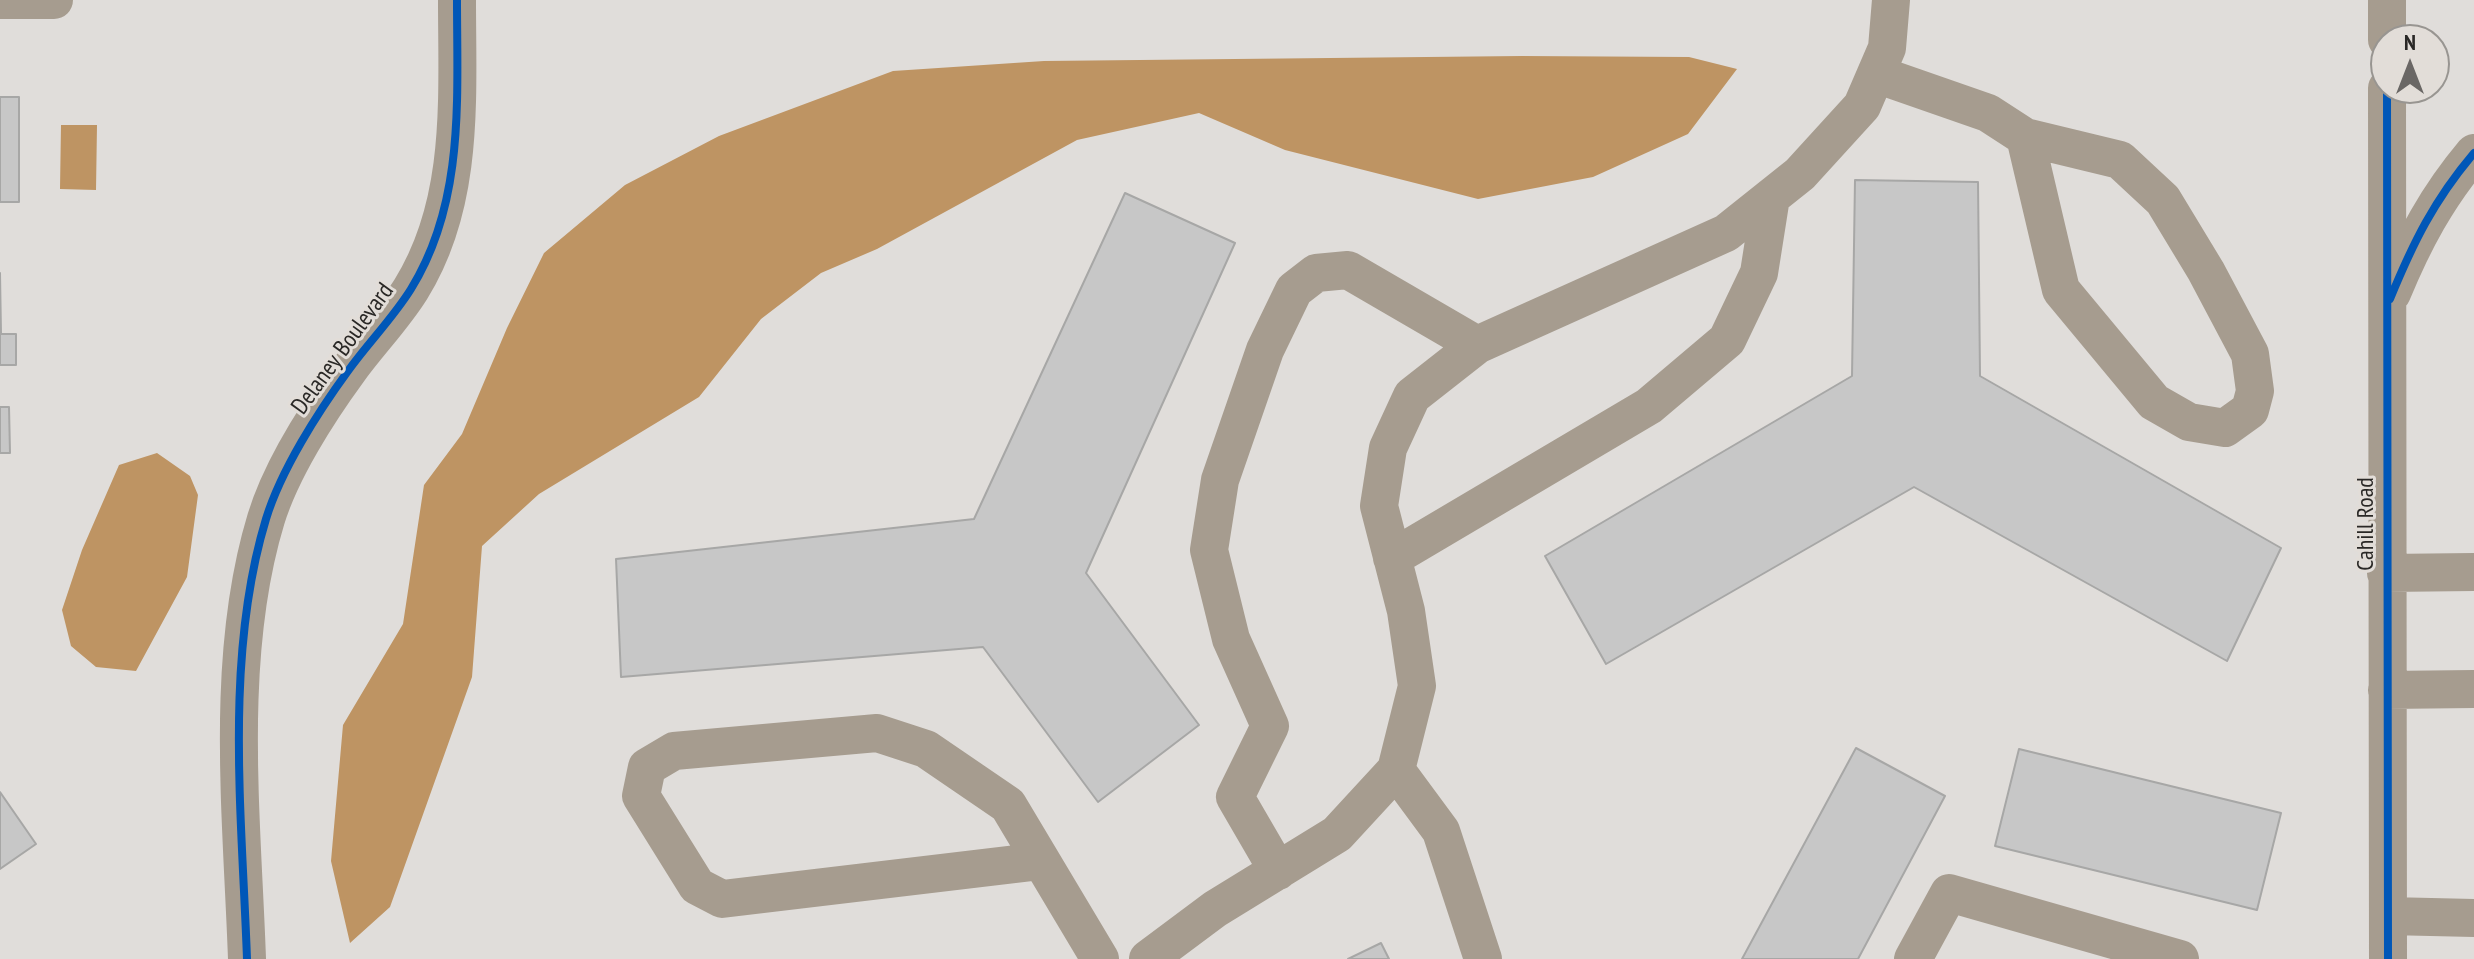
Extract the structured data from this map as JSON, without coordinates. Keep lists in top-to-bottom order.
{
  "streets": {
    "street": ["Delaney Boulevard", "Cahill Road"]
  },
  "north": "top"
}
